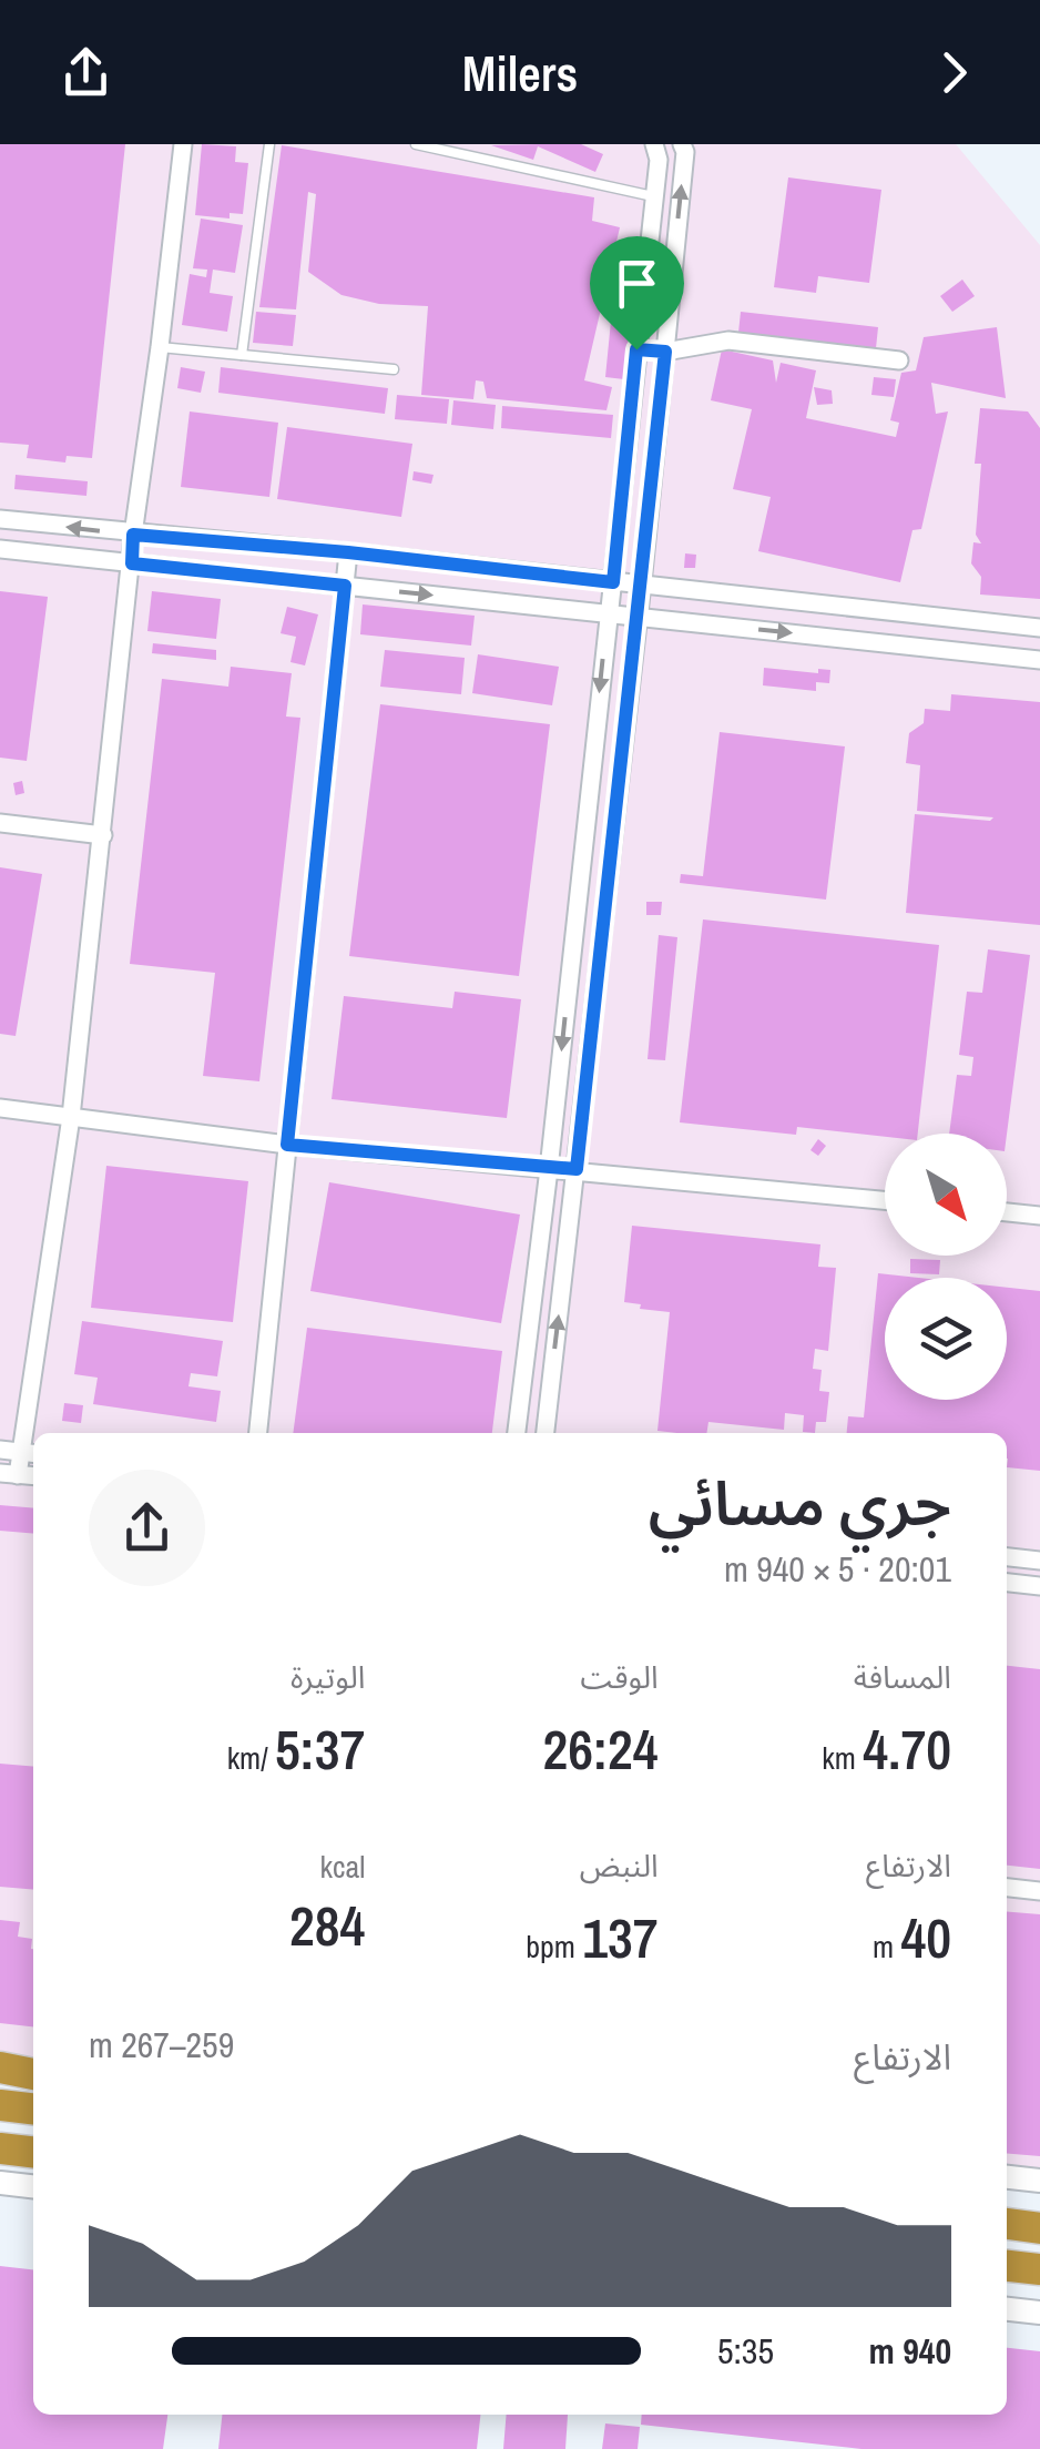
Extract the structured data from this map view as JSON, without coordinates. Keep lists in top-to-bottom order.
{
  "north": "bottom right",
  "page": {
    "header": "Milers",
    "heading": ["جري مسائي", "20:01 · 5 × 940 m"],
    "stats": [
      ["المسافة", "4.70 km"],
      ["الوقت", "26:24"],
      ["الوتيرة", "5:37 /km"],
      ["الارتفاع", "40 m"],
      ["النبض", "137 bpm"],
      ["kcal", "284"]
    ],
    "chart": ["الارتفاع", "259–267 m"],
    "list": [
      {
        "name": "940 m",
        "note": "5:35"
      }
    ]
  }
}
